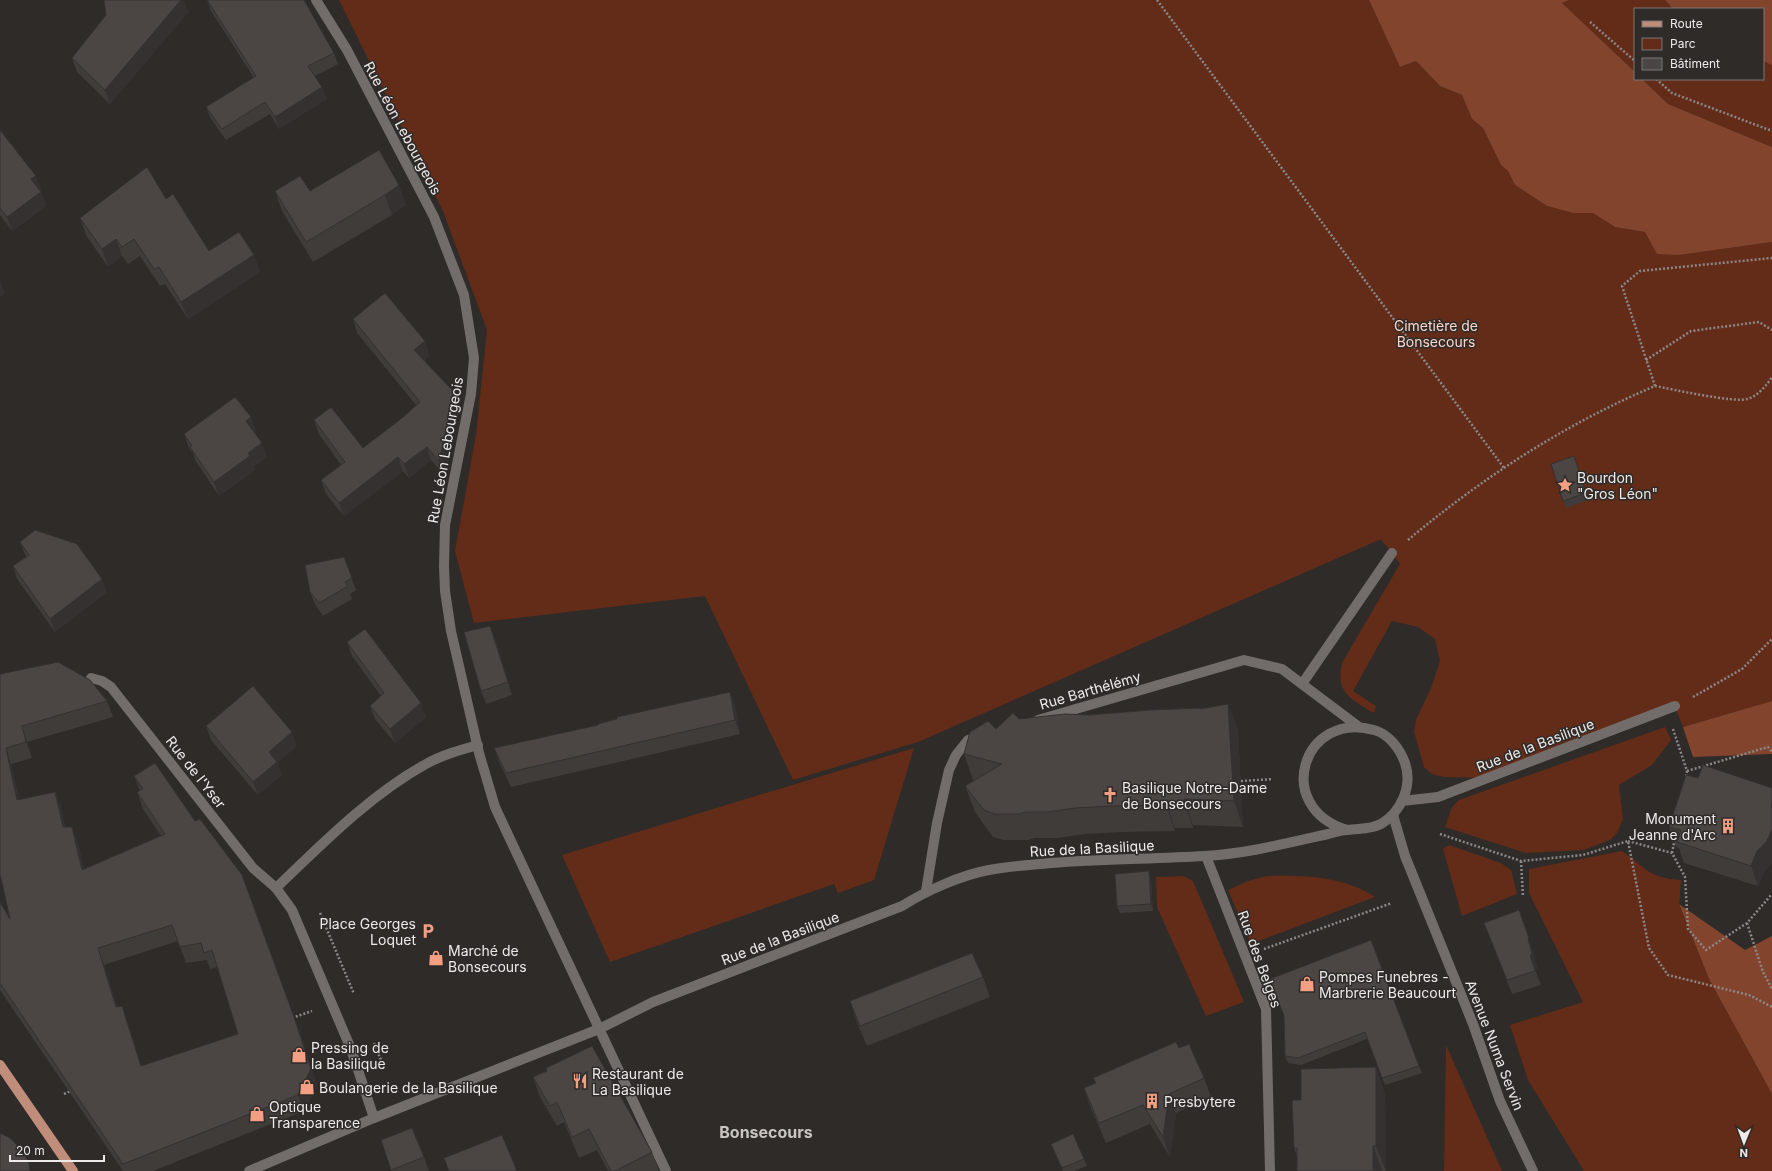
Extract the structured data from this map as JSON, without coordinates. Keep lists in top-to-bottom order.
{
  "streets": {
    "street": [
      "Rue Léon Lebourgeois",
      "Rue Barthélémy",
      "Rue de la Basilique",
      "Rue de l'Yser",
      "Rue des Belges",
      "Avenue Numa Servin"
    ]
  },
  "crossings": [
    ["Rue Barthélémy", "Rue de la Basilique"],
    ["Rue Barthélémy", "Avenue Numa Servin"],
    ["Rue de la Basilique", "Rue des Belges"],
    ["Rue de la Basilique", "Avenue Numa Servin"]
  ],
  "districts": ["Bonsecours"],
  "parks": ["Cimetière de Bonsecours"],
  "places": {
    "place": ["Bourdon \"Gros Léon\""],
    "church": ["Basilique Notre-Dame de Bonsecours"],
    "building": ["Monument Jeanne d'Arc", "Presbytere"],
    "parking": ["Place Georges Loquet"],
    "shop": [
      "Marché de Bonsecours",
      "Pompes Funebres - Marbrerie Beaucourt",
      "Pressing de la Basilique",
      "Boulangerie de la Basilique",
      "Optique Transparence"
    ],
    "restaurant": ["Restaurant de La Basilique"]
  },
  "legend": ["Route", "Parc", "Bâtiment"],
  "scale_bar": "20 m",
  "north": "bottom"
}
